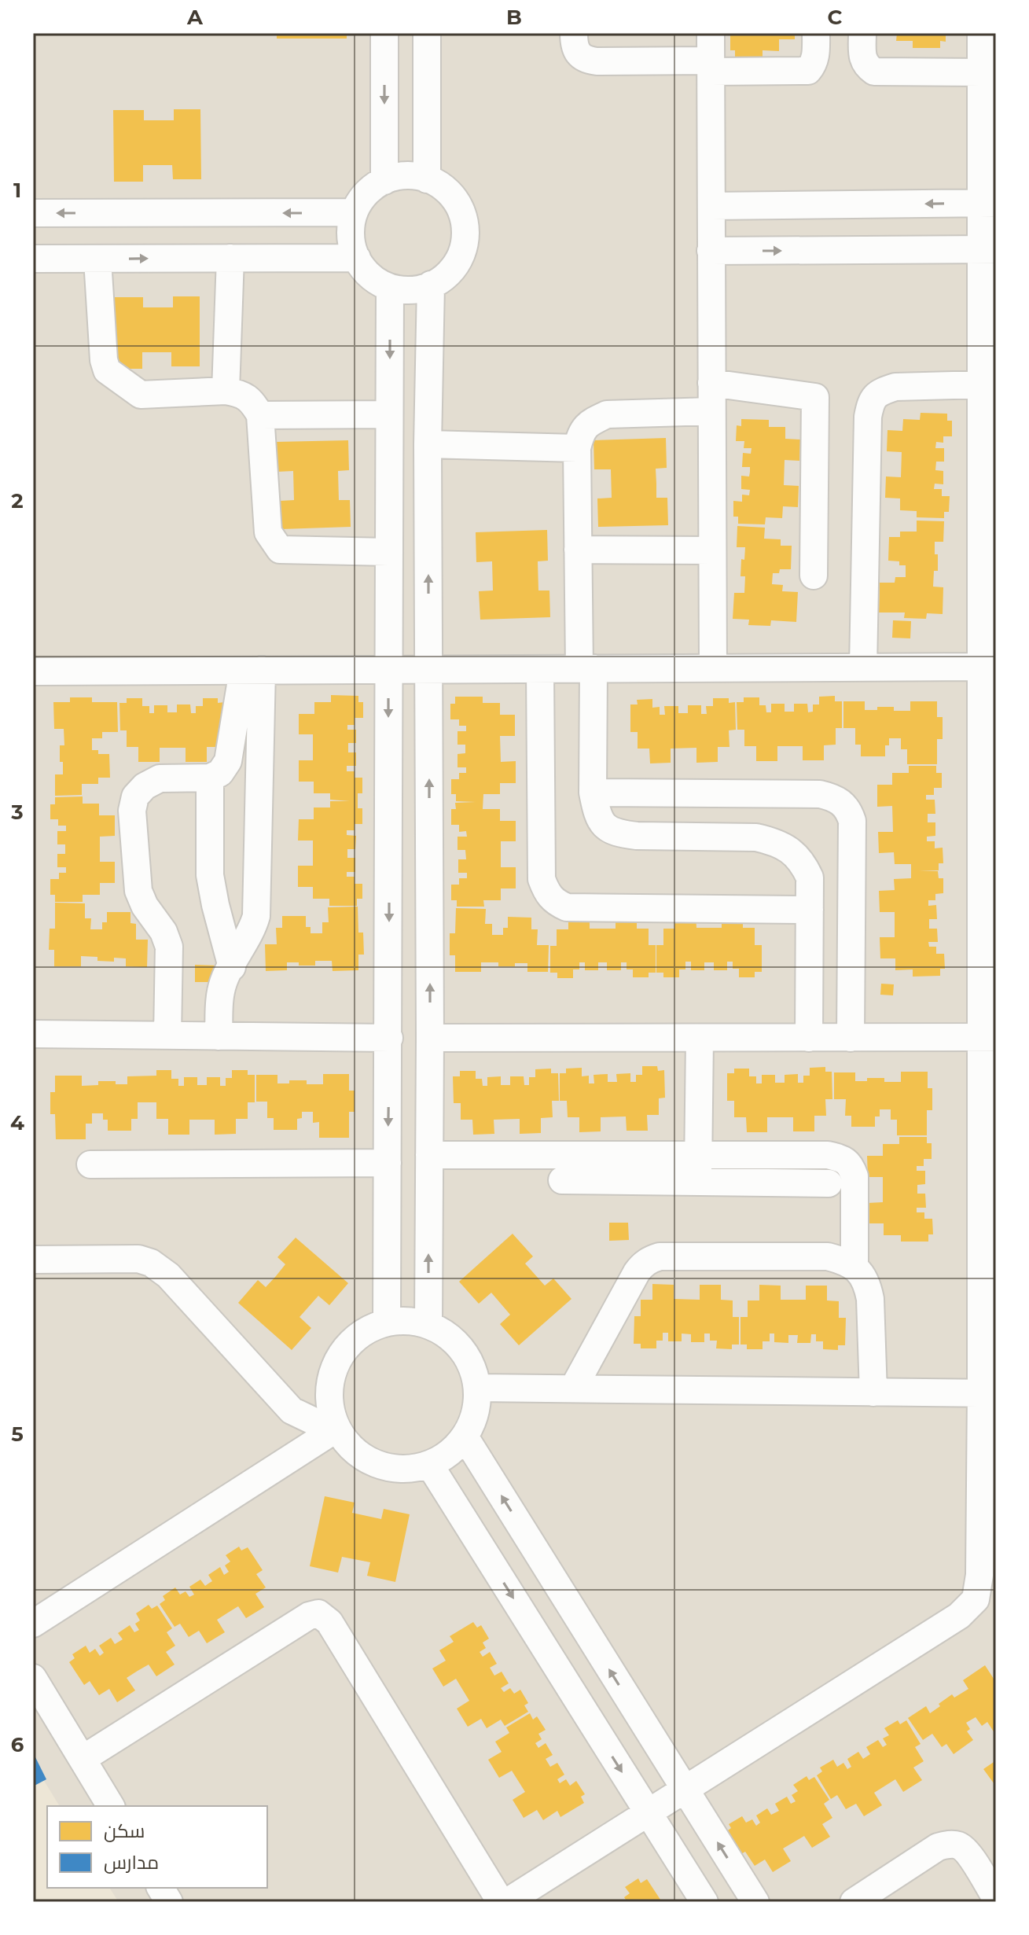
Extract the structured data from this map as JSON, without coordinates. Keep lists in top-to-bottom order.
{
  "legend": ["سكن", "مدارس"],
  "grid": {
    "columns": ["A", "B", "C"],
    "rows": [
      "1",
      "2",
      "3",
      "4",
      "5",
      "6"
    ]
  }
}
